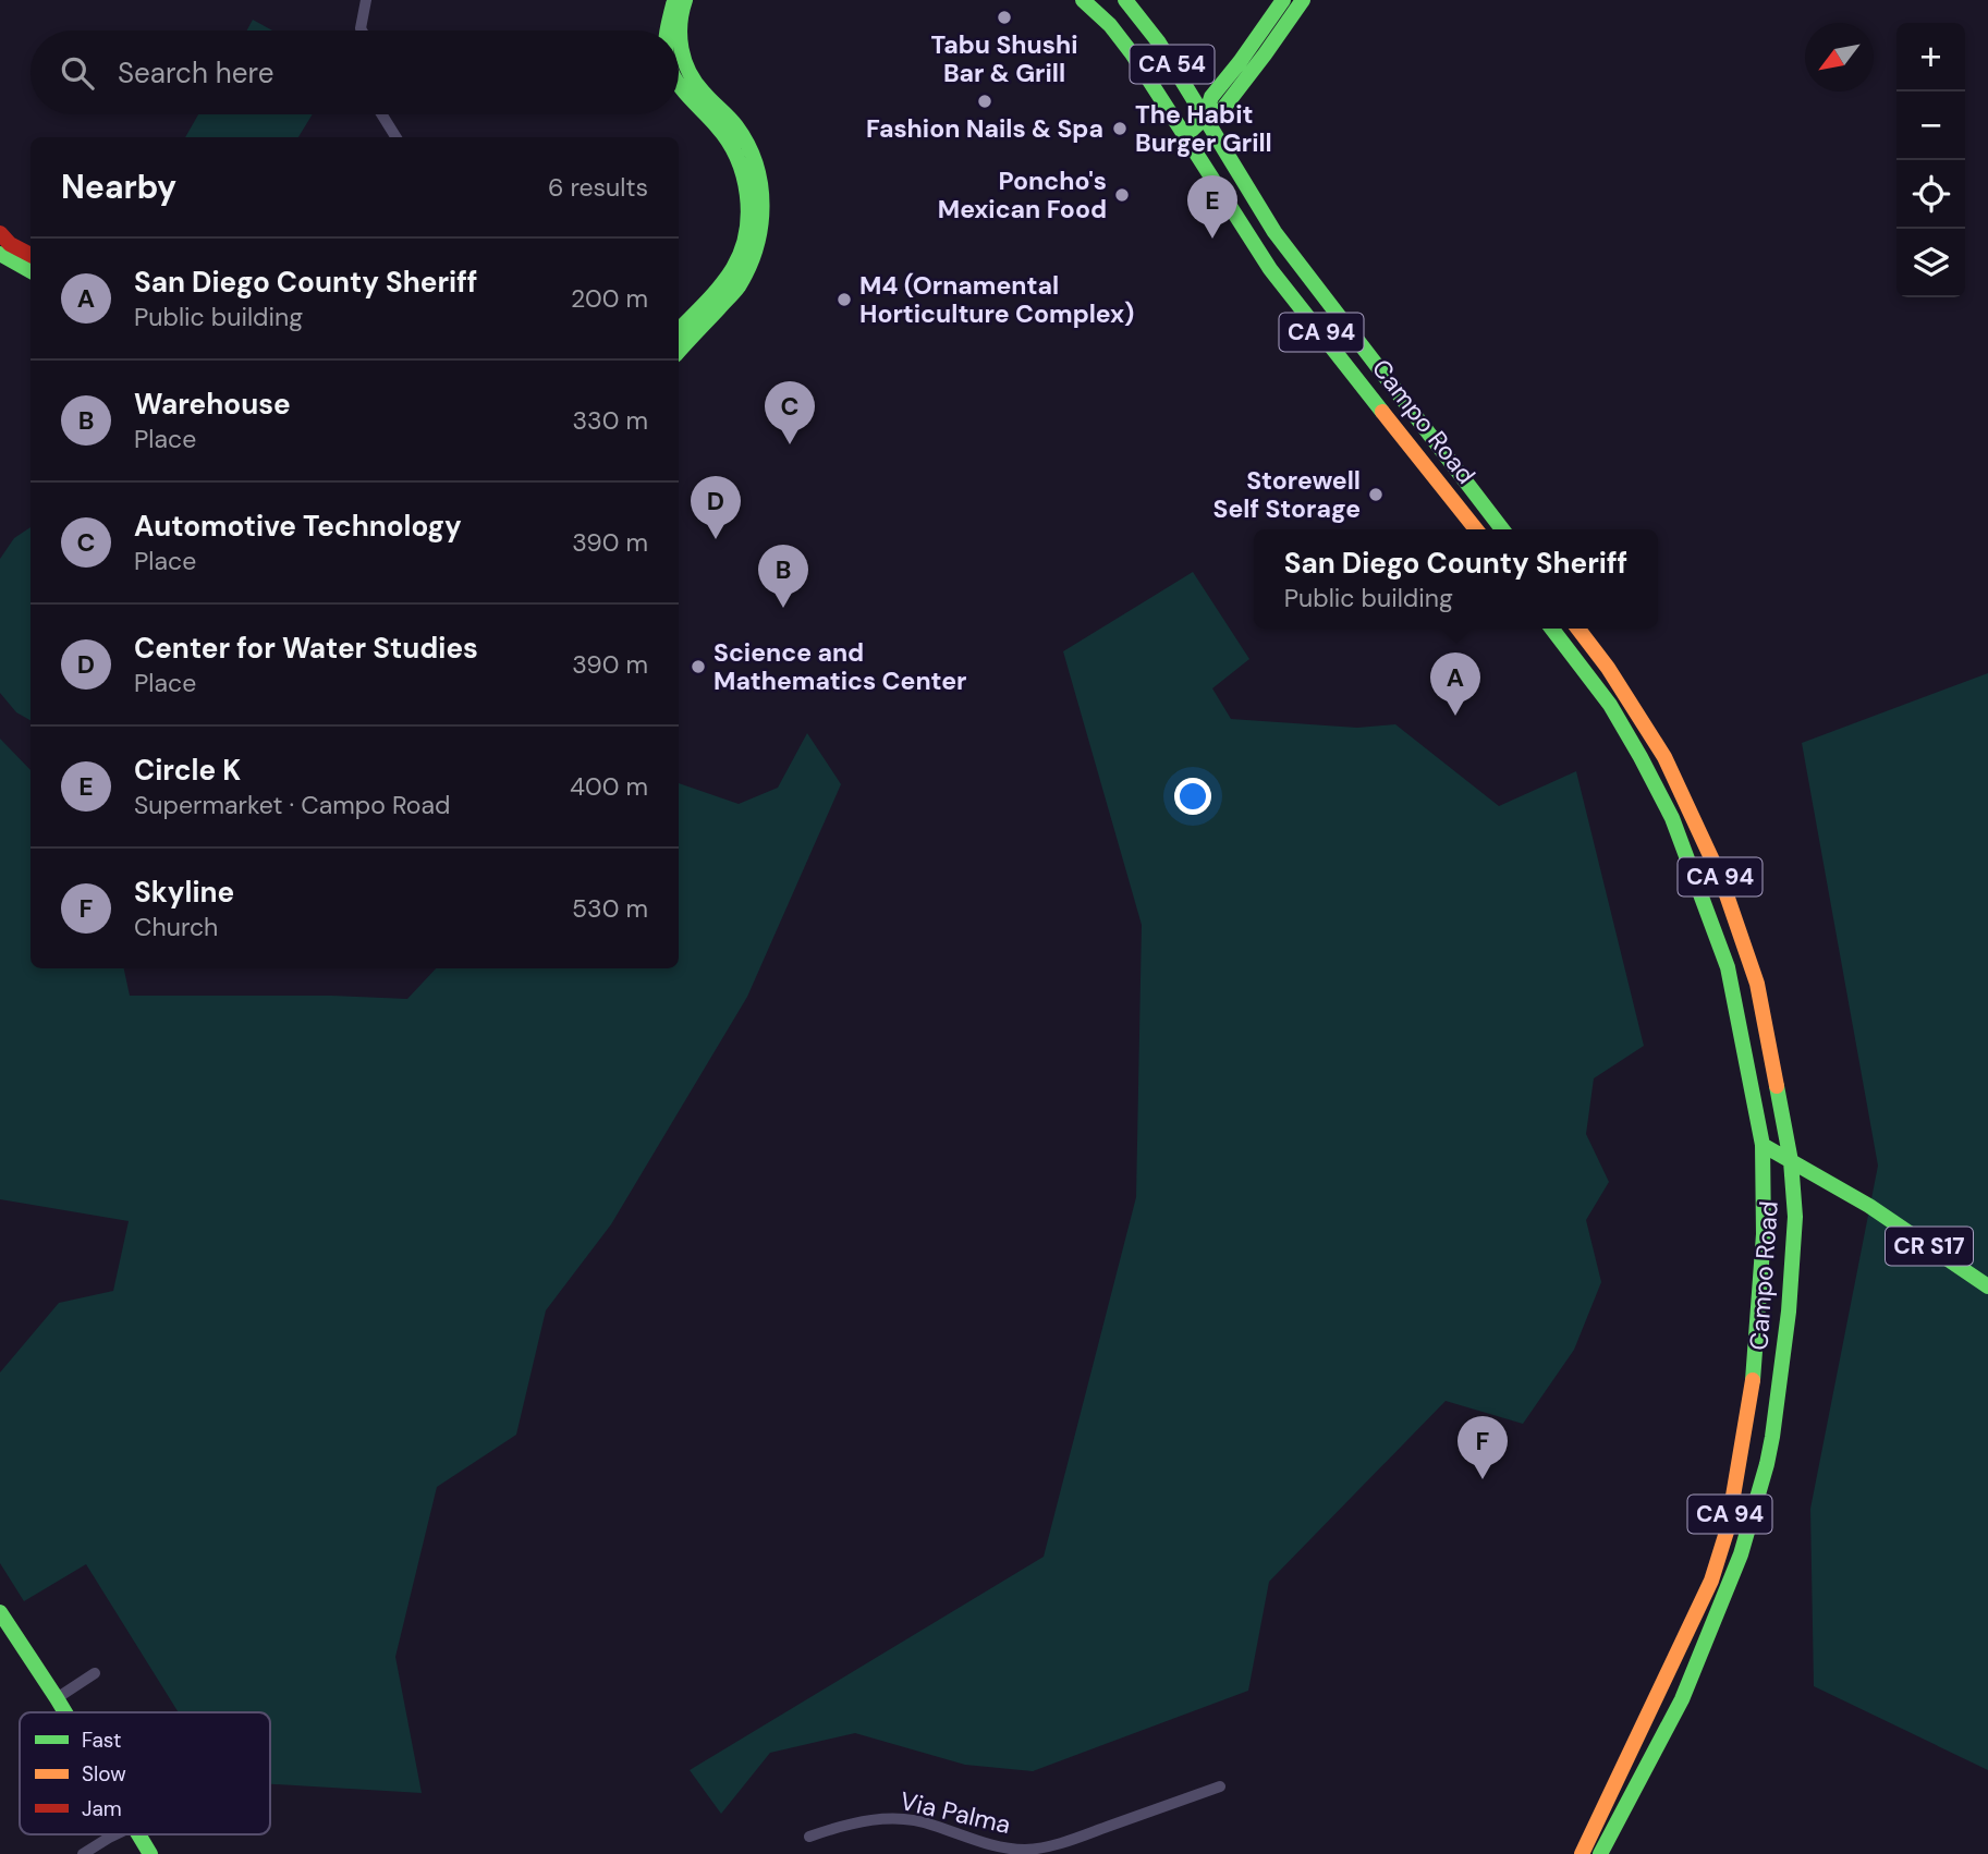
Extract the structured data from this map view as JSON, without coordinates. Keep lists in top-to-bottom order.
{
  "streets": {
    "main road": [
      "CA 54",
      "CA 94",
      "Campo Road",
      "CR S17"
    ],
    "street": ["Via Palma"]
  },
  "crossings": [
    ["CA 54", "Campo Road"],
    ["Campo Road", "CR S17"]
  ],
  "places": [
    "Tabu Shushi Bar & Grill",
    "Fashion Nails & Spa",
    "The Habit Burger Grill",
    "Poncho's Mexican Food",
    "M4 (Ornamental Horticulture Complex)",
    "Storewell Self Storage",
    "Science and Mathematics Center"
  ],
  "legend": ["Fast", "Slow", "Jam"],
  "north": "bottom left",
  "page": {
    "map_buttons": ["+", "−"],
    "search": "Search here",
    "heading": ["Nearby", "6 results"],
    "pins": [
      "E",
      "C",
      "D",
      "B",
      "A",
      "F"
    ],
    "list": [
      {
        "mark": "A",
        "name": "San Diego County Sheriff",
        "note": "Public building",
        "value": "200 m"
      },
      {
        "mark": "B",
        "name": "Warehouse",
        "note": "Place",
        "value": "330 m"
      },
      {
        "mark": "C",
        "name": "Automotive Technology",
        "note": "Place",
        "value": "390 m"
      },
      {
        "mark": "D",
        "name": "Center for Water Studies",
        "note": "Place",
        "value": "390 m"
      },
      {
        "mark": "E",
        "name": "Circle K",
        "note": "Supermarket · Campo Road",
        "value": "400 m"
      },
      {
        "mark": "F",
        "name": "Skyline",
        "note": "Church",
        "value": "530 m"
      }
    ],
    "popup": ["San Diego County Sheriff", "Public building"]
  }
}
